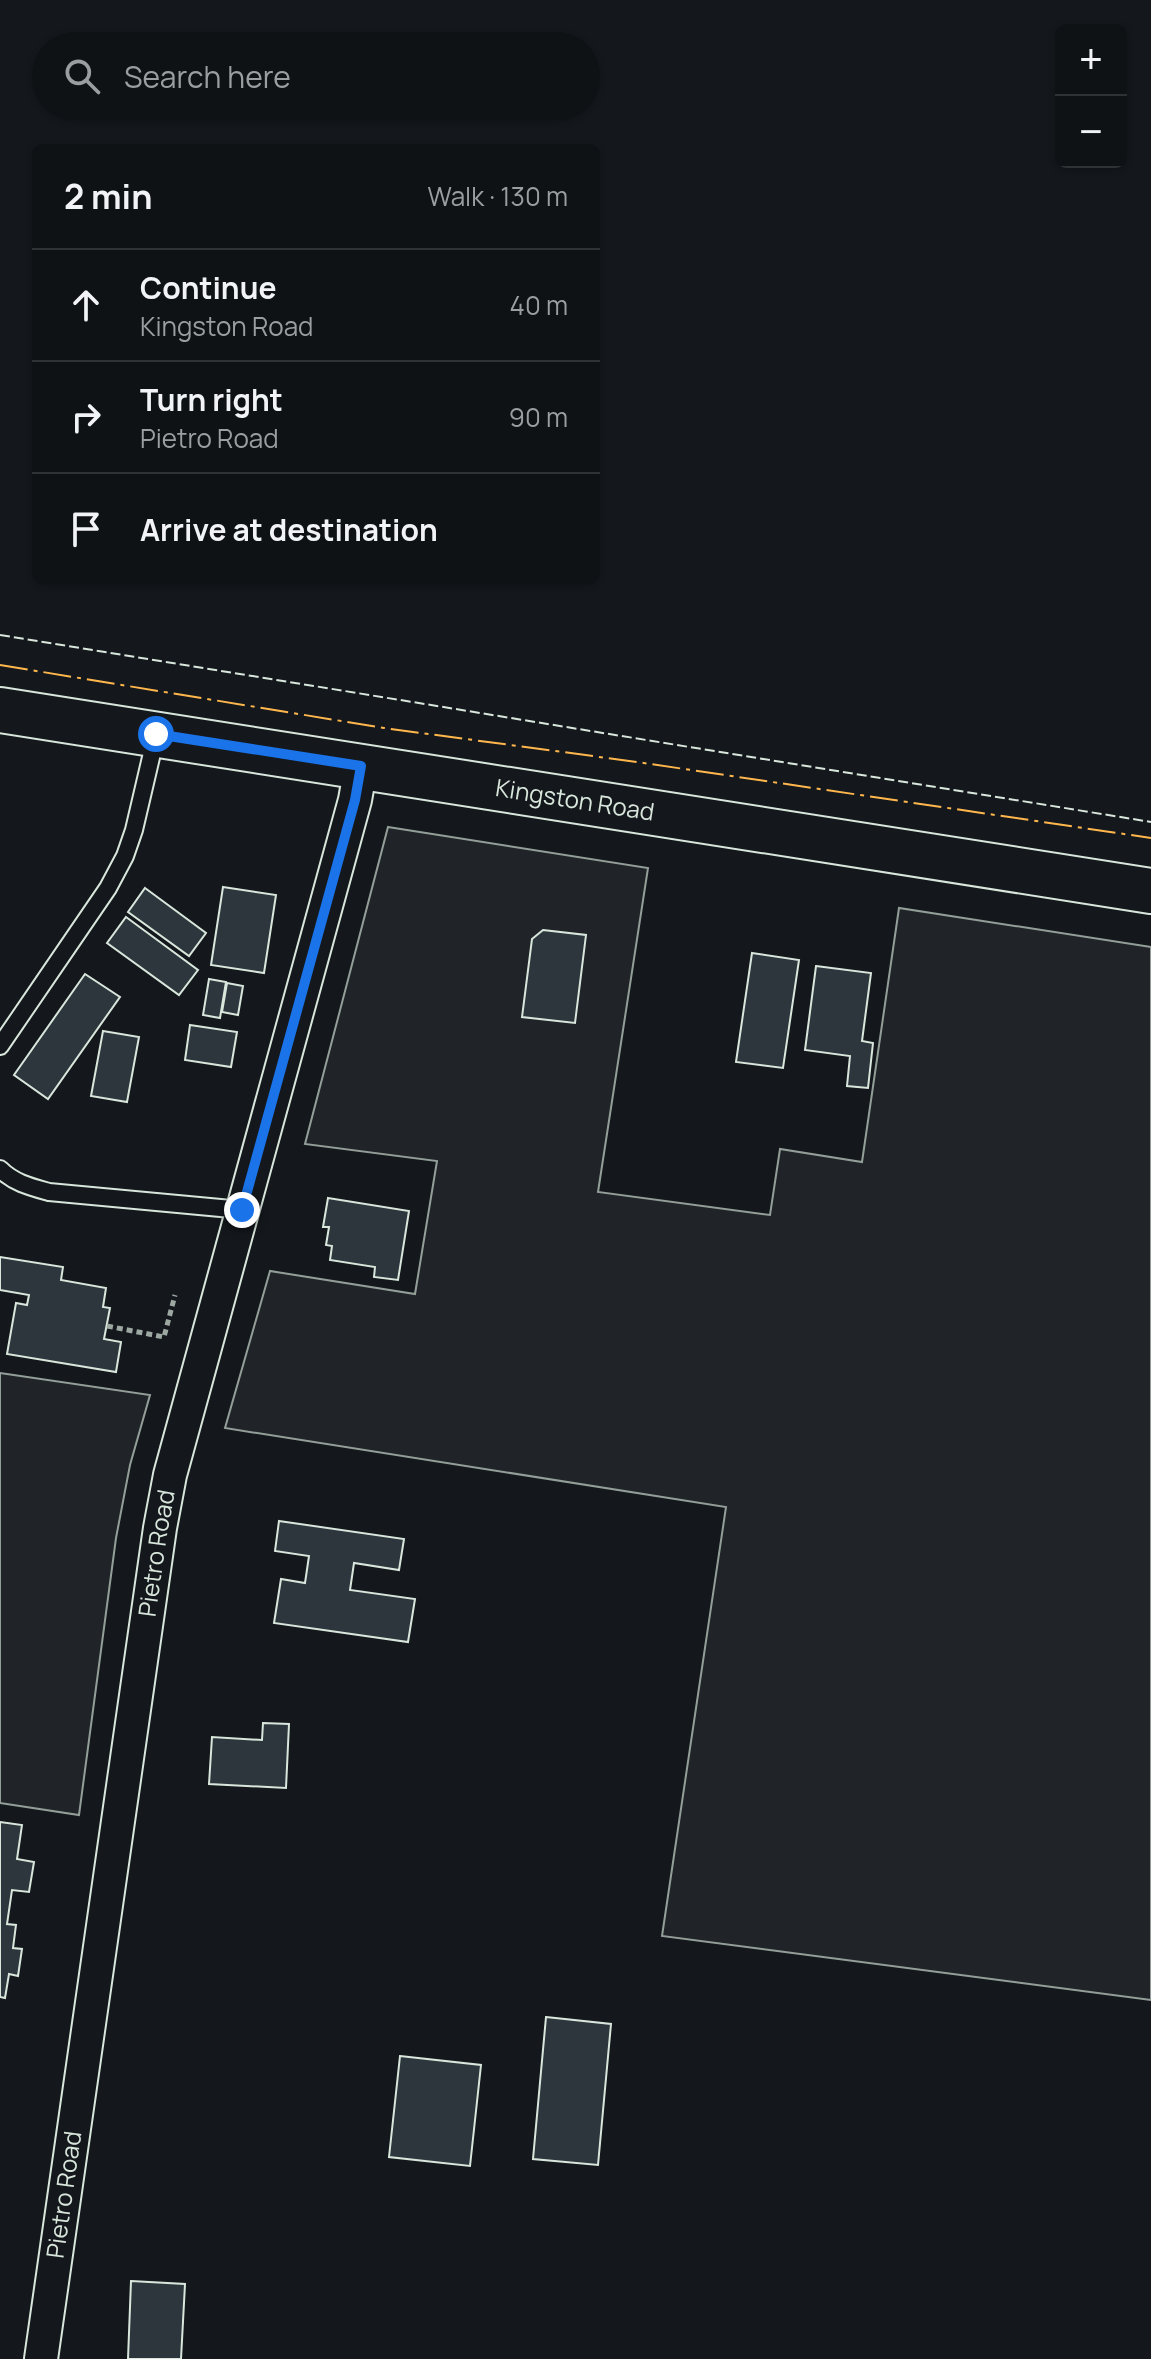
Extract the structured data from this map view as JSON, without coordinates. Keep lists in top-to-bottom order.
{
  "streets": {
    "main road": ["Kingston Road"],
    "street": ["Pietro Road"]
  },
  "crossings": [
    ["Kingston Road", "Pietro Road"]
  ],
  "page": {
    "map_buttons": ["+", "−"],
    "search": "Search here",
    "heading": ["2 min", "Walk · 130 m"],
    "list": [
      ["Continue", "Kingston Road", "40 m"],
      ["Turn right", "Pietro Road", "90 m"],
      "Arrive at destination"
    ]
  }
}
